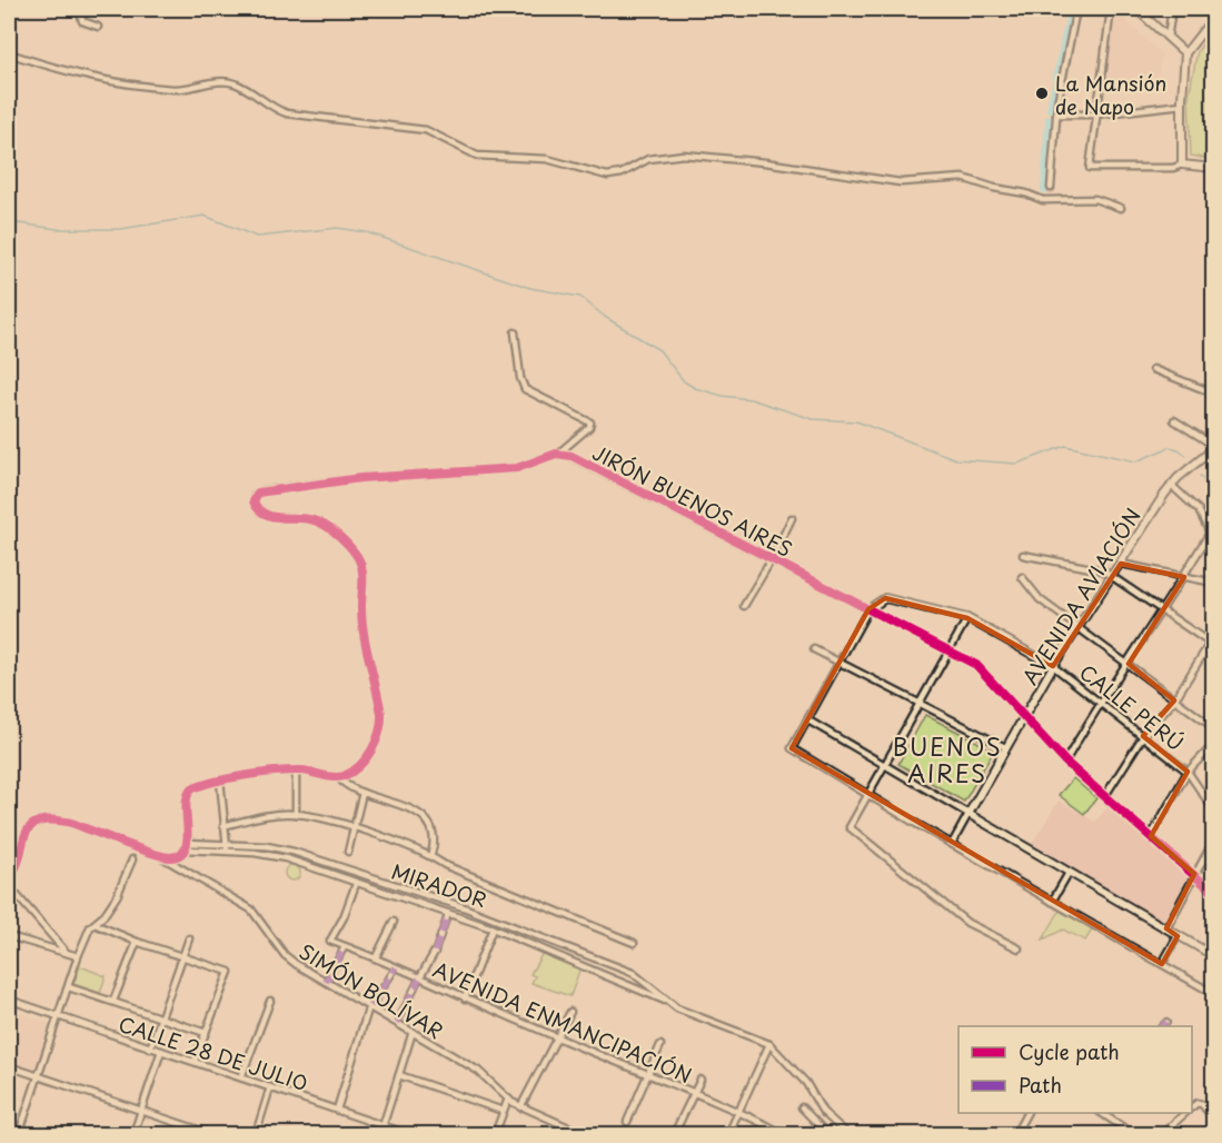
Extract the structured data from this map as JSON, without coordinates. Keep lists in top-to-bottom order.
{
  "streets": {
    "street": [
      "JIRÓN BUENOS AIRES",
      "AVENIDA AVIACIÓN",
      "CALLE PERÚ",
      "MIRADOR",
      "SIMÓN BOLÍVAR",
      "AVENIDA ENMANCIPACIÓN",
      "CALLE 28 DE JULIO"
    ]
  },
  "crossings": [
    ["JIRÓN BUENOS AIRES", "AVENIDA AVIACIÓN"],
    ["JIRÓN BUENOS AIRES", "CALLE PERÚ"],
    ["AVENIDA AVIACIÓN", "CALLE PERÚ"],
    ["MIRADOR", "AVENIDA ENMANCIPACIÓN"]
  ],
  "districts": ["BUENOS AIRES"],
  "places": ["La Mansión de Napo"],
  "legend": ["Cycle path", "Path"]
}
